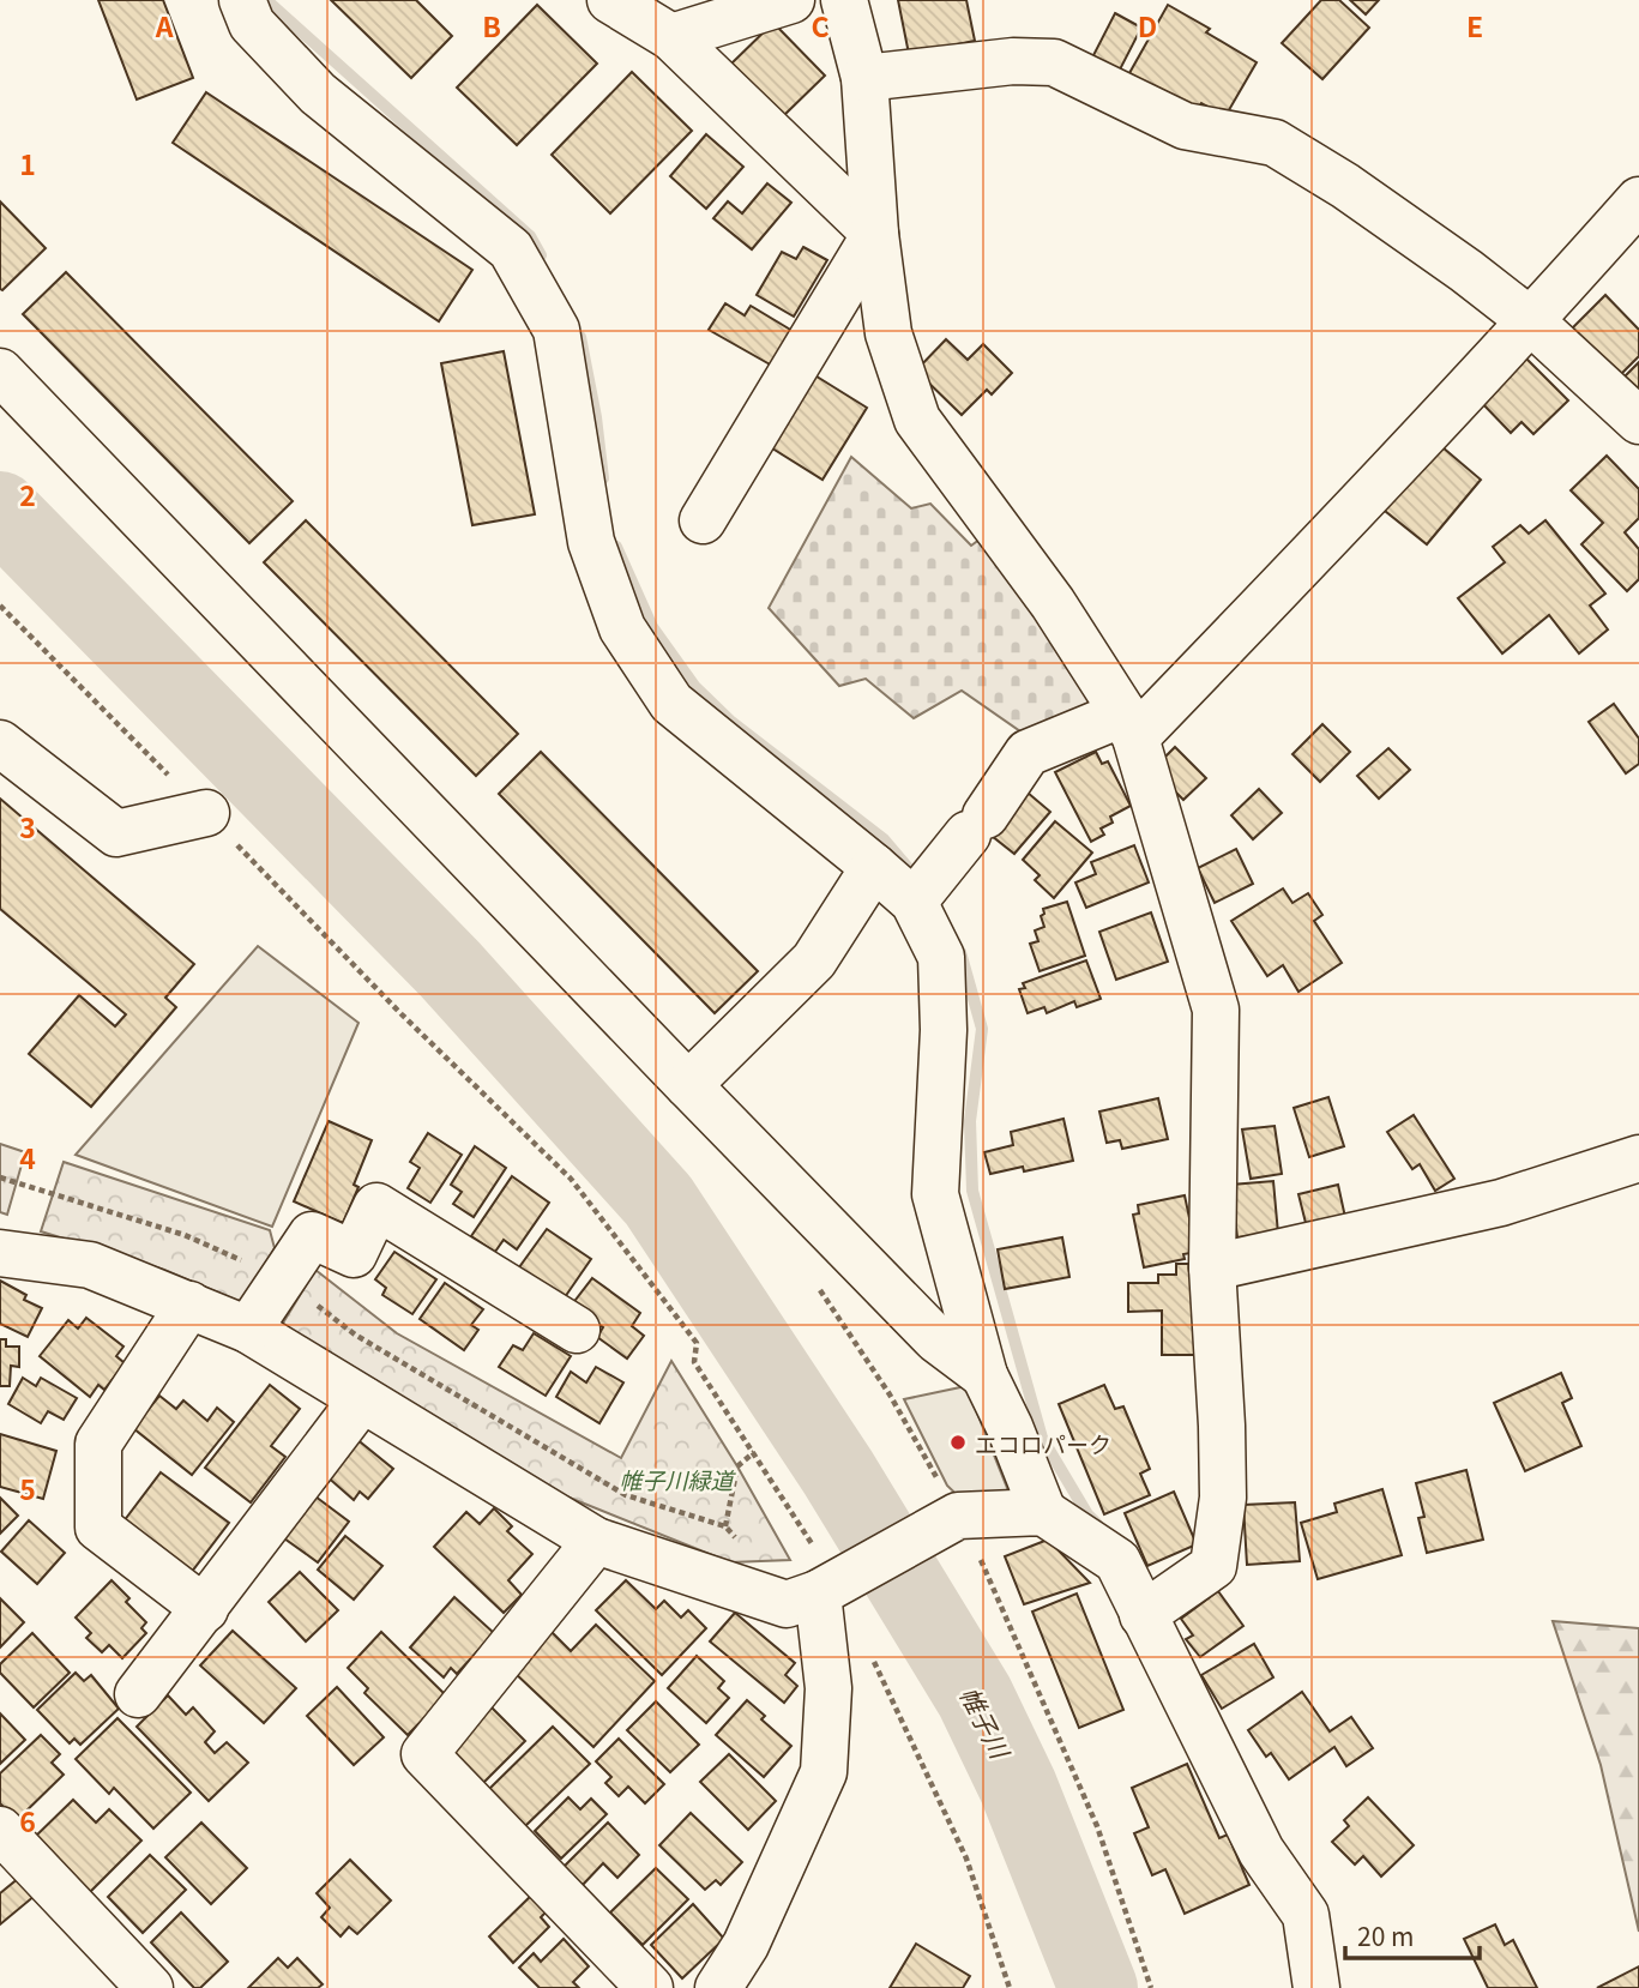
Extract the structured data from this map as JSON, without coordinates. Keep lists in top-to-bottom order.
{
  "water": ["帷子川"],
  "parks": ["帷子川緑道"],
  "places": ["エコロパーク"],
  "scale_bar": "20 m",
  "grid": {
    "columns": [
      "A",
      "B",
      "C",
      "D",
      "E"
    ],
    "rows": [
      "1",
      "2",
      "3",
      "4",
      "5",
      "6"
    ]
  }
}
